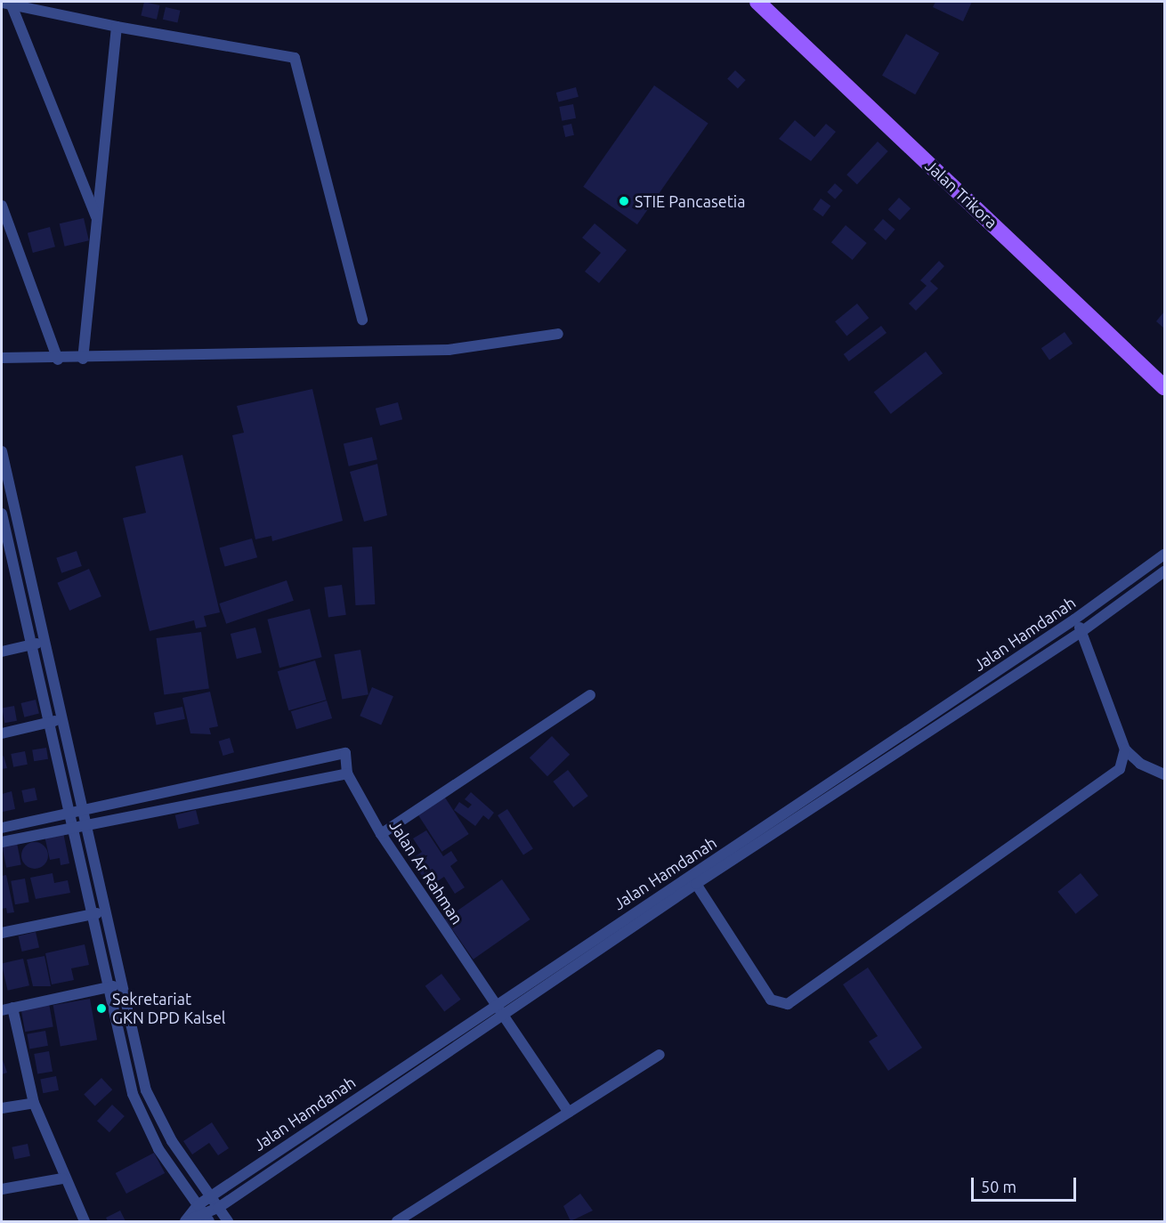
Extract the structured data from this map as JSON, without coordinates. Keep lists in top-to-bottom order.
{
  "streets": {
    "main road": ["Jalan Trikora"],
    "street": ["Jalan Hamdanah", "Jalan Ar Rahman"]
  },
  "crossings": [
    ["Jalan Hamdanah", "Jalan Ar Rahman"]
  ],
  "places": ["STIE Pancasetia", "Sekretariat GKN DPD Kalsel"],
  "scale_bar": "50 m"
}
